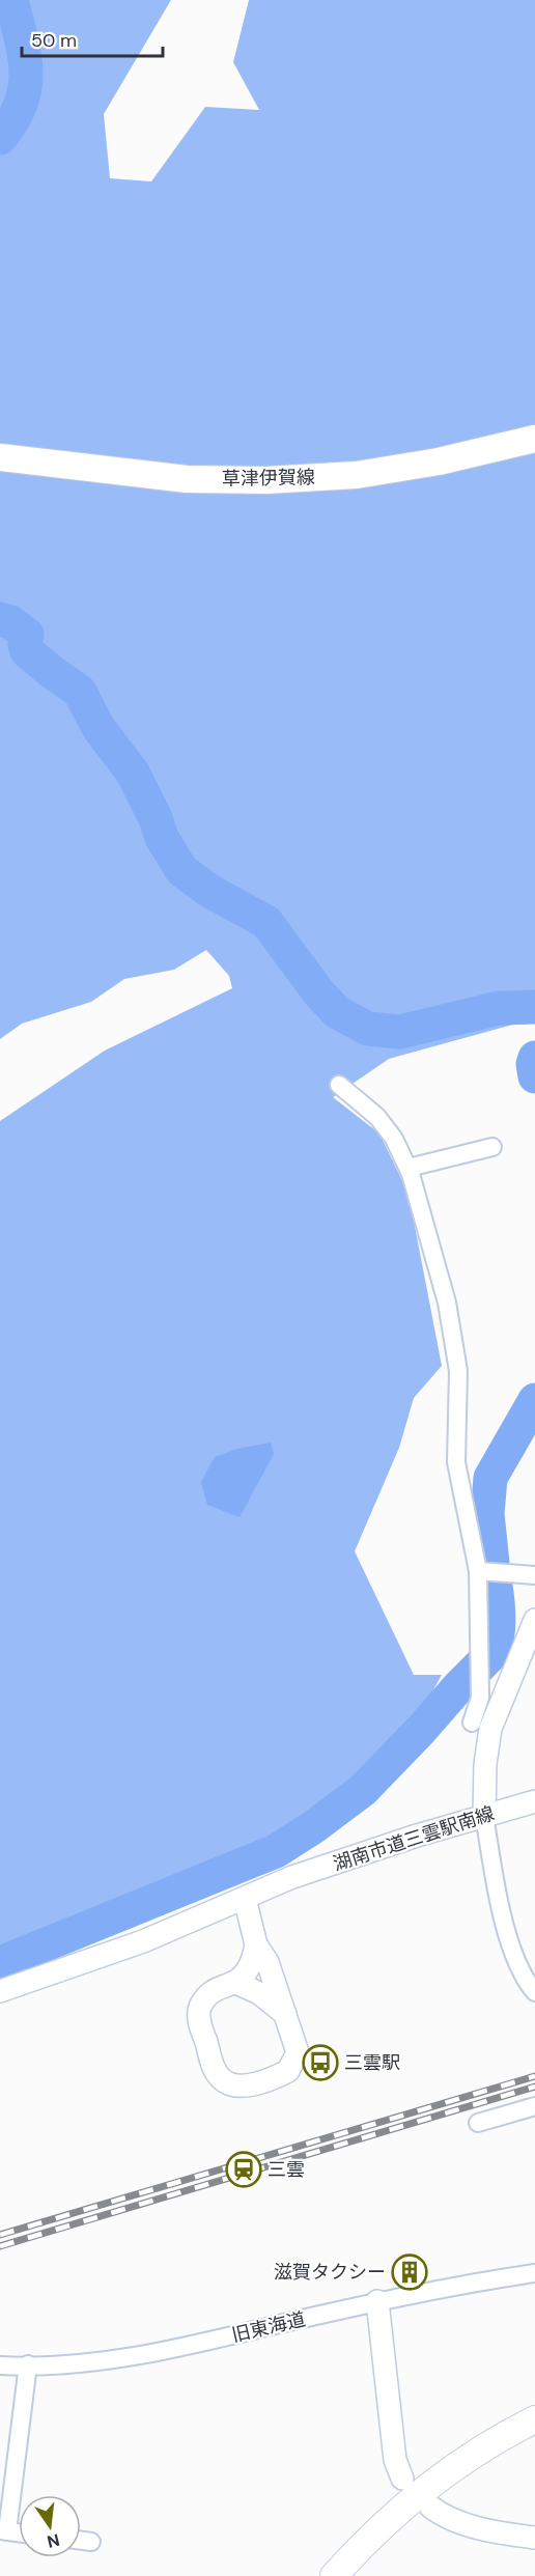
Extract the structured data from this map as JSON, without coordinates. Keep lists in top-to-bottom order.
{
  "streets": {
    "main road": ["草津伊賀線"],
    "street": ["湖南市道三雲駅南線", "旧東海道"]
  },
  "places": {
    "bus stop": ["三雲駅"],
    "station": ["三雲"],
    "building": ["滋賀タクシー"]
  },
  "scale_bar": "50 m",
  "north": "bottom"
}
